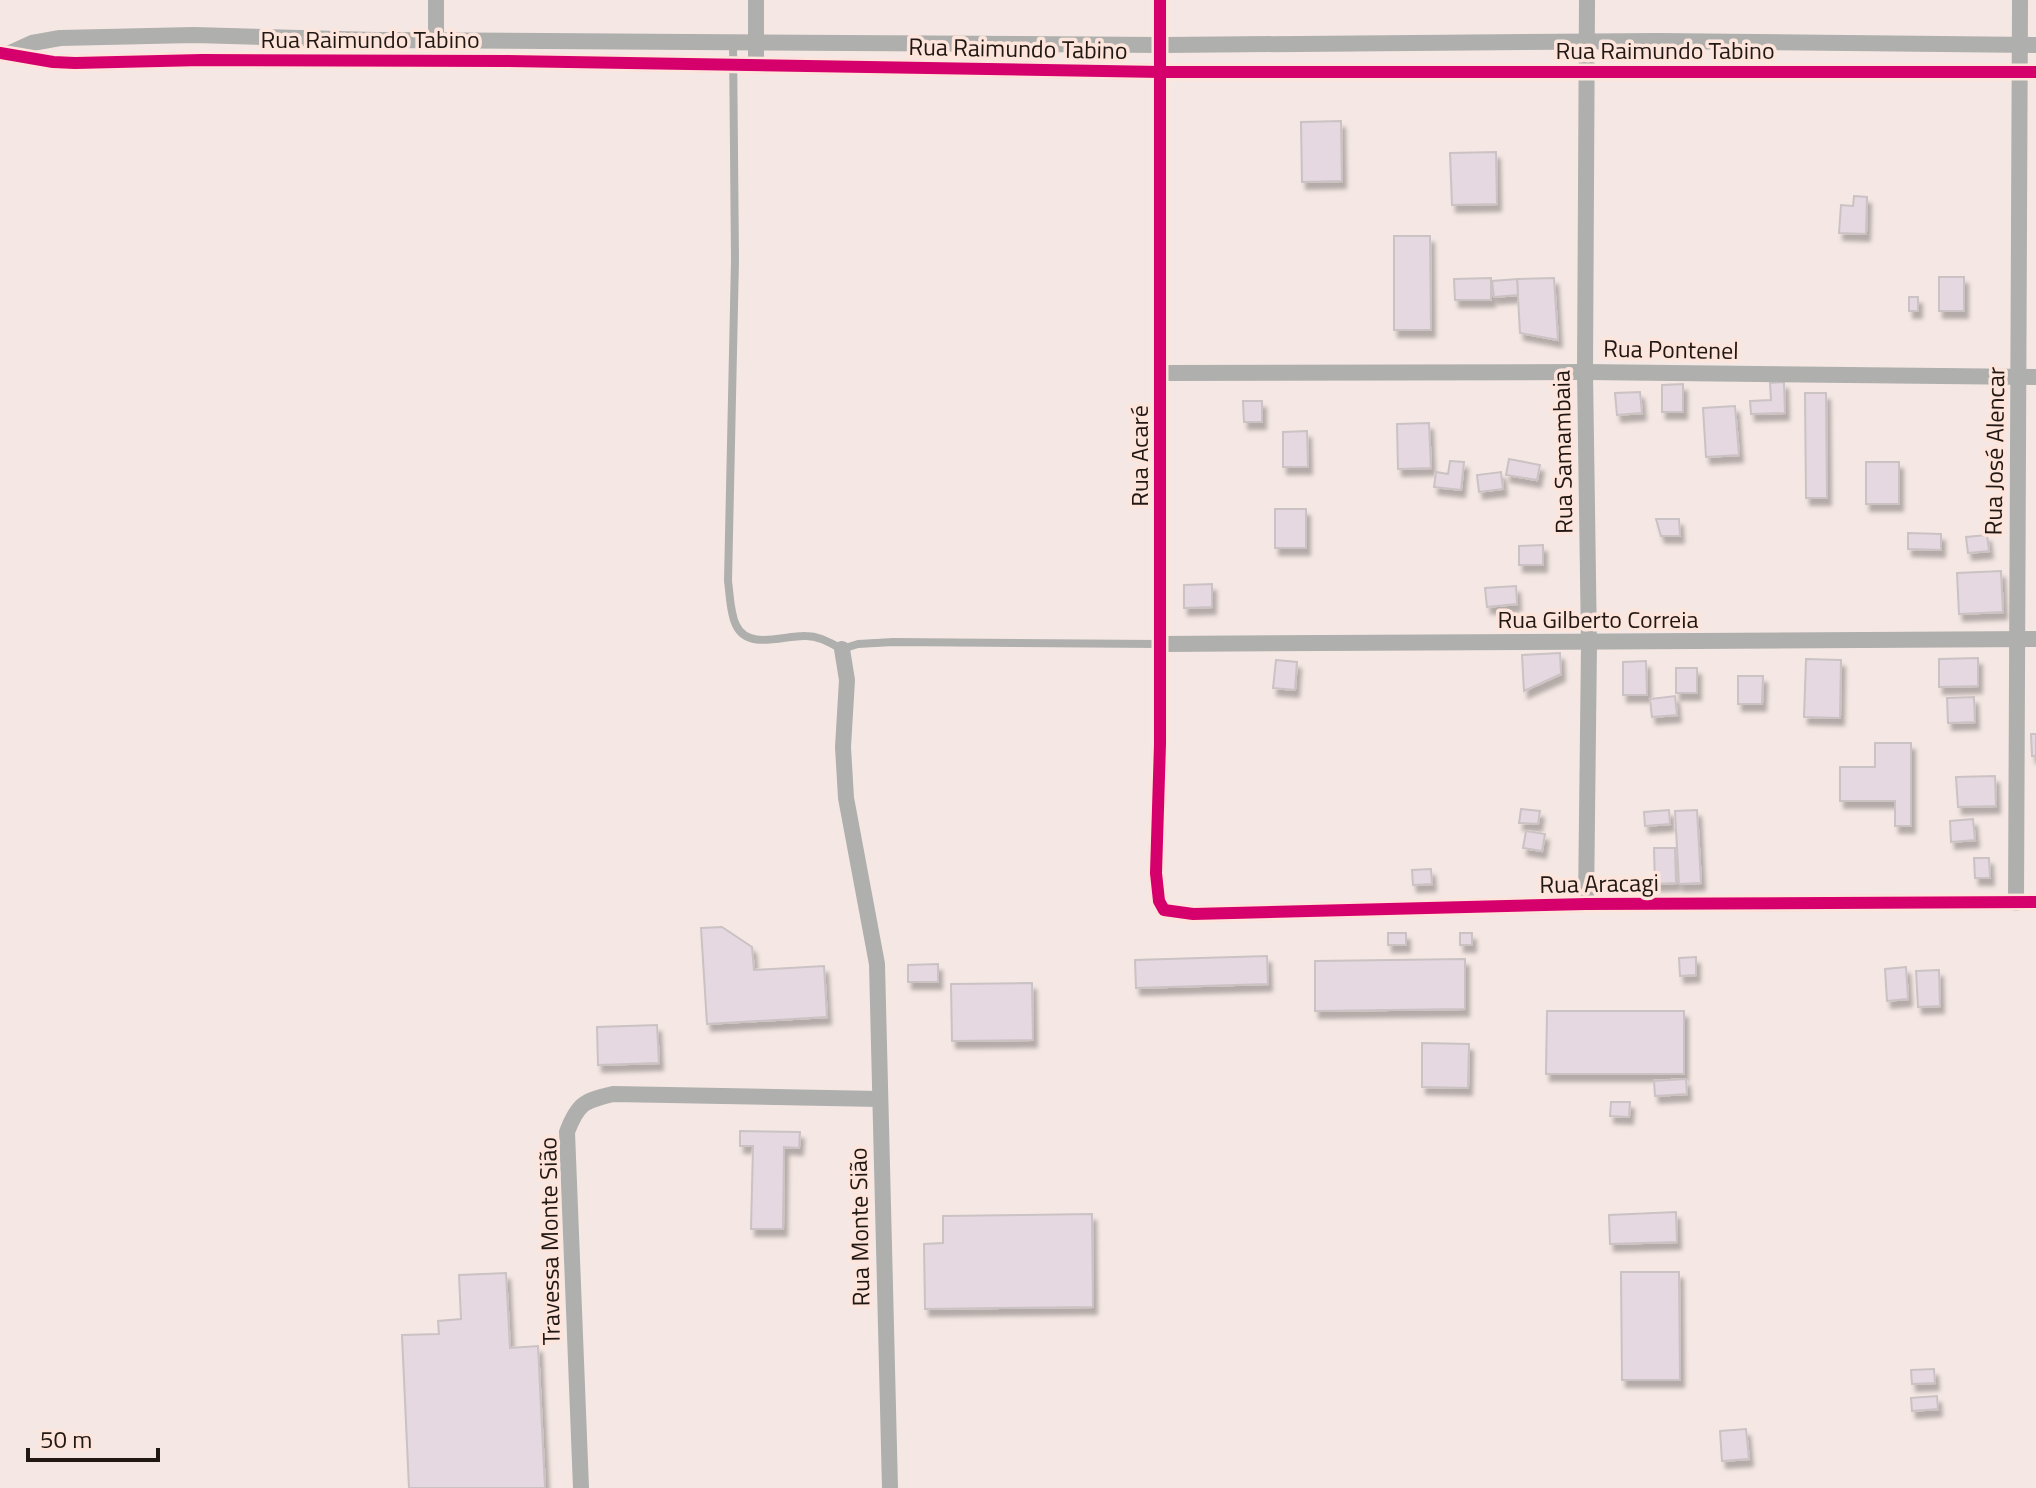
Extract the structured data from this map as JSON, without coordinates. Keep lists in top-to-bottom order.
{
  "streets": {
    "street": [
      "Rua Raimundo Tabino",
      "Rua Pontenel",
      "Rua José Alencar",
      "Rua Samambaia",
      "Rua Acaré",
      "Rua Gilberto Correia",
      "Rua Aracagi",
      "Rua Monte Sião",
      "Travessa Monte Sião"
    ]
  },
  "crossings": [
    ["Rua Raimundo Tabino", "Rua José Alencar"],
    ["Rua Raimundo Tabino", "Rua Samambaia"],
    ["Rua Raimundo Tabino", "Rua Acaré"],
    ["Rua Pontenel", "Rua José Alencar"],
    ["Rua Pontenel", "Rua Samambaia"],
    ["Rua Pontenel", "Rua Acaré"],
    ["Rua José Alencar", "Rua Gilberto Correia"],
    ["Rua José Alencar", "Rua Aracagi"],
    ["Rua Samambaia", "Rua Gilberto Correia"],
    ["Rua Samambaia", "Rua Aracagi"],
    ["Rua Acaré", "Rua Gilberto Correia"],
    ["Rua Acaré", "Rua Aracagi"],
    ["Rua Monte Sião", "Travessa Monte Sião"]
  ],
  "scale_bar": "50 m"
}
